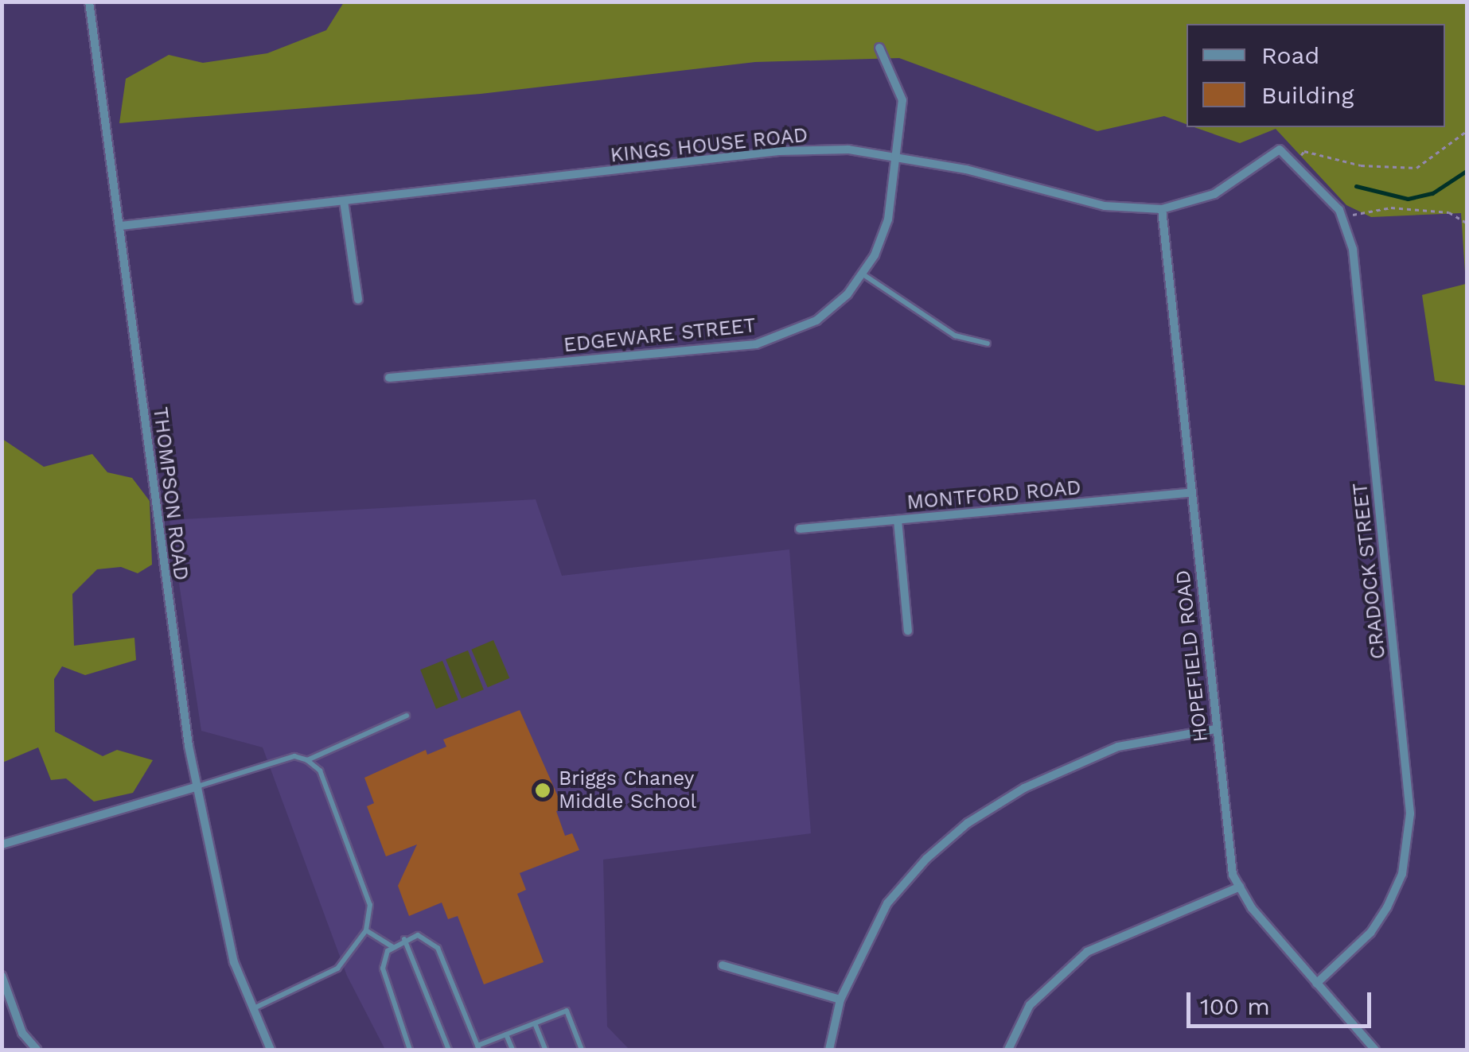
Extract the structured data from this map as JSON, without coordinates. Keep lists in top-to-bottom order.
{
  "streets": {
    "street": [
      "KINGS HOUSE ROAD",
      "EDGEWARE STREET",
      "THOMPSON ROAD",
      "MONTFORD ROAD",
      "CRADOCK STREET",
      "HOPEFIELD ROAD"
    ]
  },
  "crossings": [
    ["KINGS HOUSE ROAD", "EDGEWARE STREET"],
    ["KINGS HOUSE ROAD", "THOMPSON ROAD"],
    ["KINGS HOUSE ROAD", "CRADOCK STREET"],
    ["KINGS HOUSE ROAD", "HOPEFIELD ROAD"],
    ["MONTFORD ROAD", "HOPEFIELD ROAD"],
    ["CRADOCK STREET", "HOPEFIELD ROAD"]
  ],
  "places": ["Briggs Chaney Middle School"],
  "legend": ["Road", "Building"],
  "scale_bar": "100 m"
}
